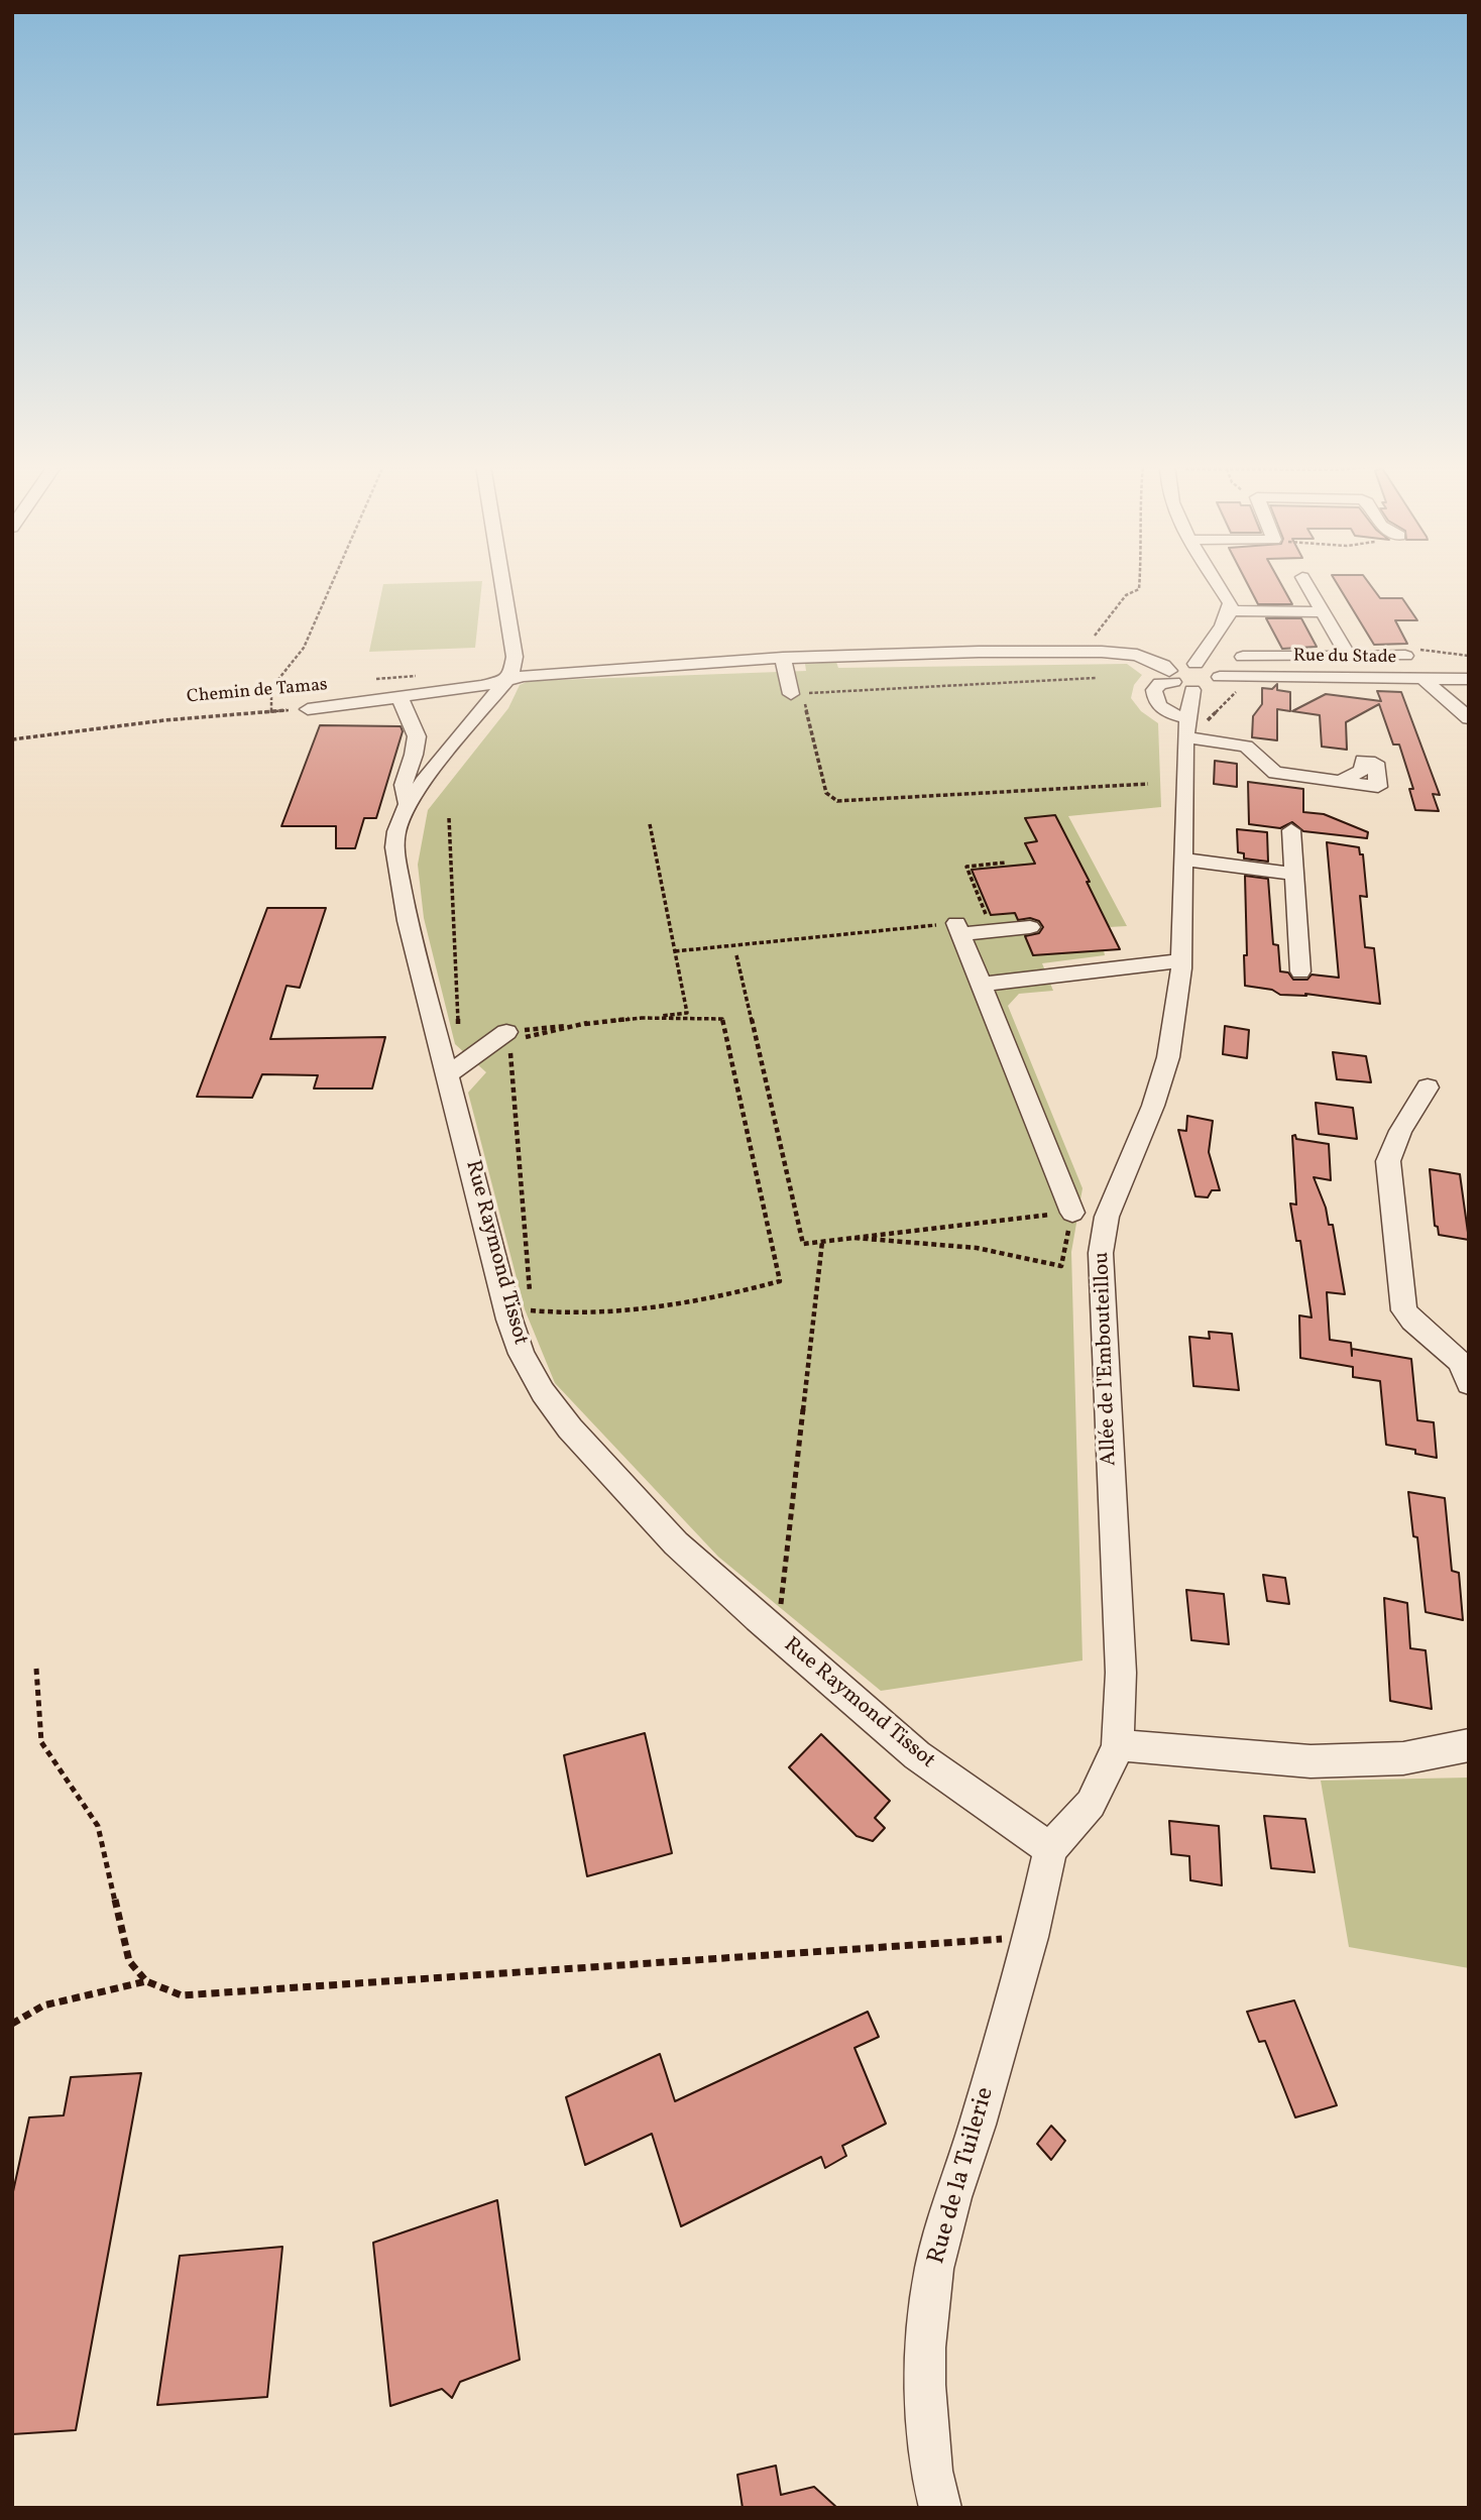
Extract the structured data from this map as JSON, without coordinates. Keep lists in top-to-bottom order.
{
  "streets": {
    "street": [
      "Rue du Stade",
      "Chemin de Tamas",
      "Rue Raymond Tissot",
      "Allée de l'Embouteillou",
      "Rue de la Tuilerie"
    ]
  },
  "crossings": [
    ["Chemin de Tamas", "Rue Raymond Tissot"],
    ["Rue Raymond Tissot", "Allée de l'Embouteillou"],
    ["Rue Raymond Tissot", "Rue de la Tuilerie"],
    ["Allée de l'Embouteillou", "Rue de la Tuilerie"]
  ]
}
